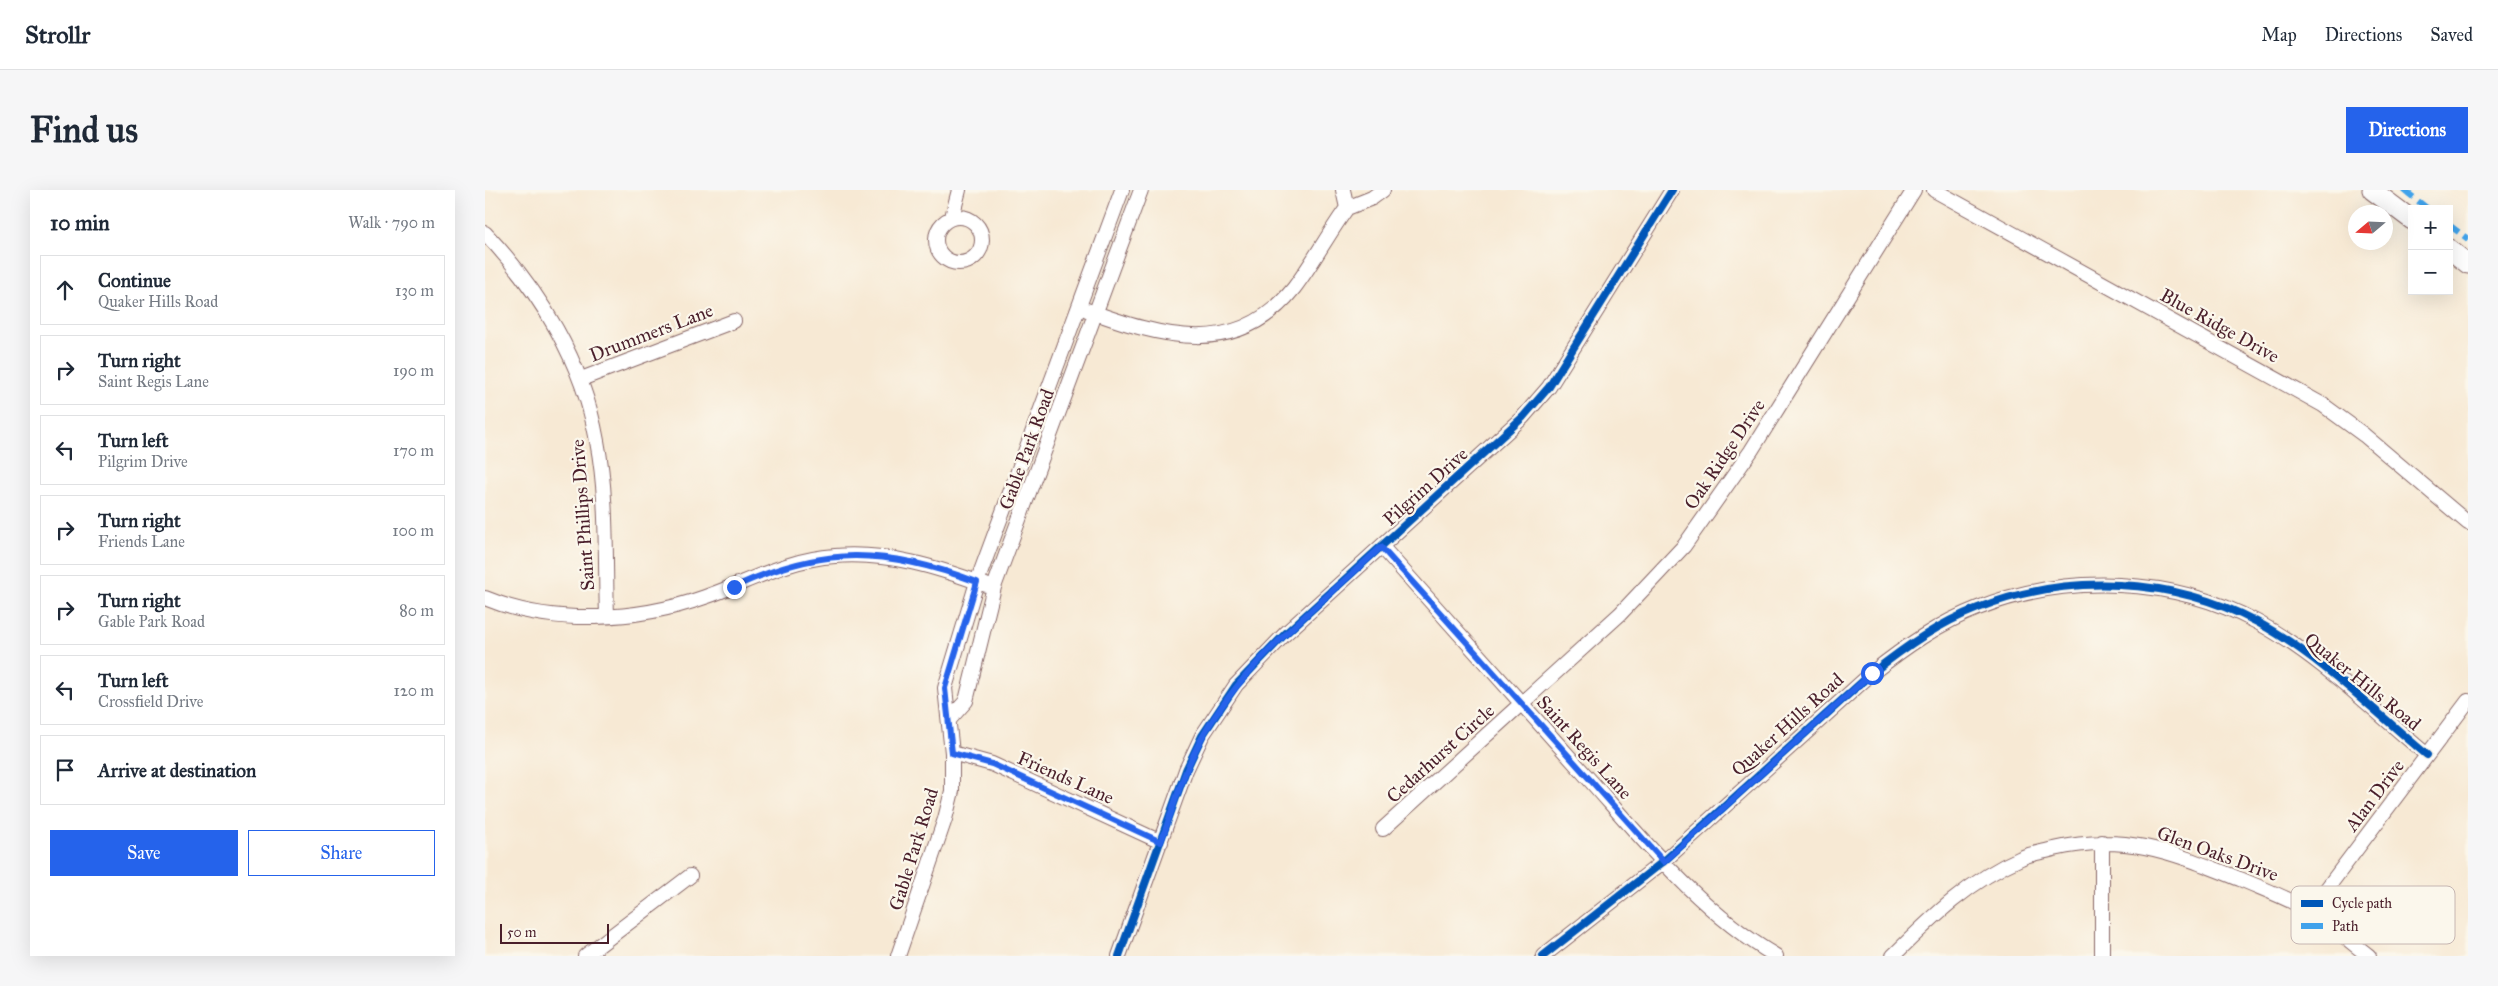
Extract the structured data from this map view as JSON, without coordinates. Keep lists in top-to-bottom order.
{
  "streets": {
    "street": [
      "Blue Ridge Drive",
      "Drummers Lane",
      "Gable Park Road",
      "Oak Ridge Drive",
      "Pilgrim Drive",
      "Saint Phillips Drive",
      "Quaker Hills Road",
      "Saint Regis Lane",
      "Cedarhurst Circle",
      "Friends Lane",
      "Alan Drive",
      "Glen Oaks Drive"
    ]
  },
  "crossings": [
    ["Drummers Lane", "Saint Phillips Drive"],
    ["Gable Park Road", "Friends Lane"],
    ["Oak Ridge Drive", "Saint Regis Lane"],
    ["Oak Ridge Drive", "Cedarhurst Circle"],
    ["Pilgrim Drive", "Saint Regis Lane"],
    ["Pilgrim Drive", "Friends Lane"],
    ["Quaker Hills Road", "Saint Regis Lane"],
    ["Quaker Hills Road", "Alan Drive"],
    ["Saint Regis Lane", "Cedarhurst Circle"]
  ],
  "legend": ["Cycle path", "Path"],
  "scale_bar": "50 m",
  "north": "left",
  "page": {
    "header": "Strollr",
    "nav": ["Map", "Directions", "Saved"],
    "buttons": [
      "Directions",
      ["Save", "Share"]
    ],
    "title": "Find us",
    "heading": ["10 min", "Walk · 790 m"],
    "map_buttons": ["+", "−"],
    "list": [
      ["Continue", "Quaker Hills Road", "130 m"],
      ["Turn right", "Saint Regis Lane", "190 m"],
      ["Turn left", "Pilgrim Drive", "170 m"],
      ["Turn right", "Friends Lane", "100 m"],
      ["Turn right", "Gable Park Road", "80 m"],
      ["Turn left", "Crossfield Drive", "120 m"],
      "Arrive at destination"
    ],
    "scale": "50 m"
  }
}
